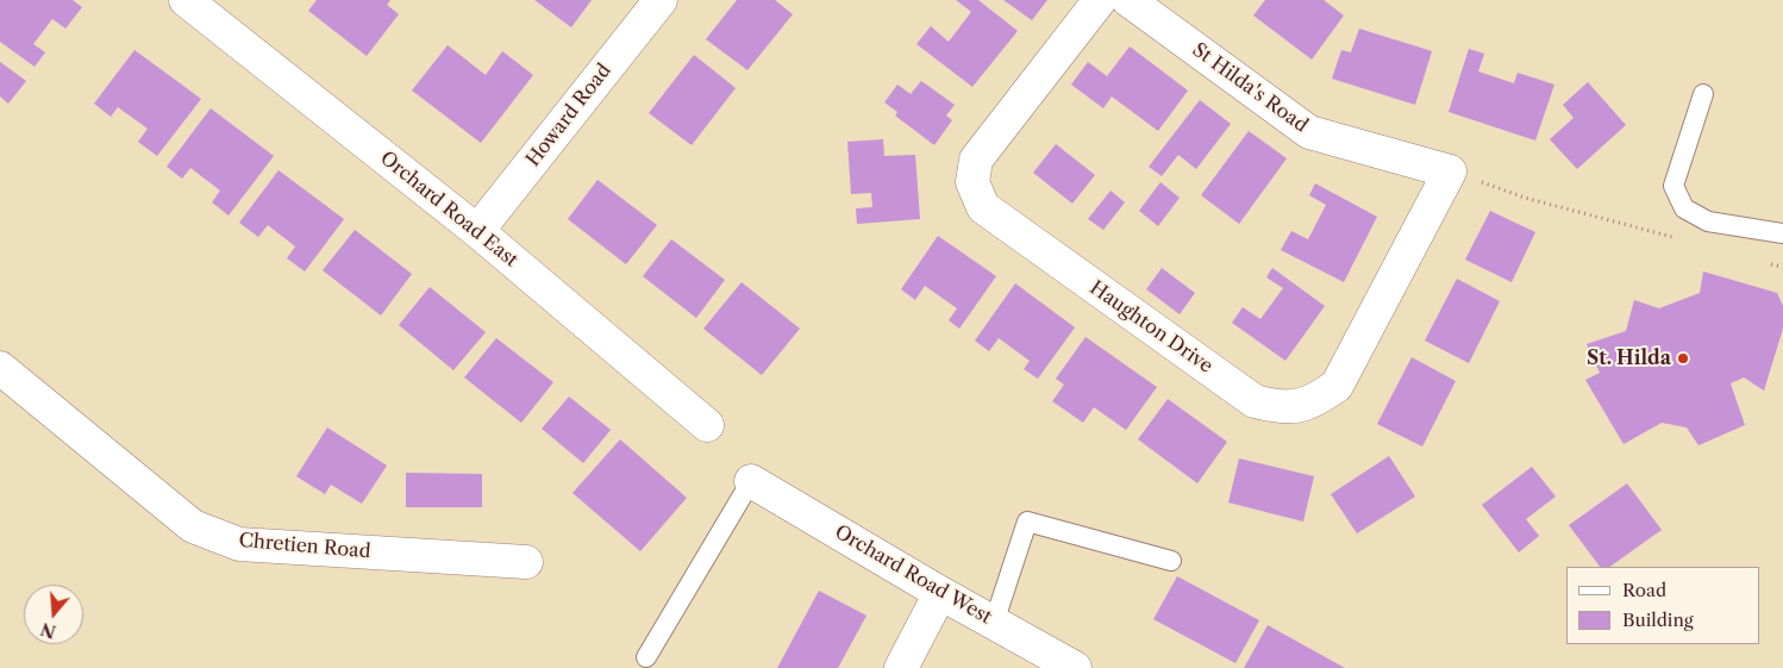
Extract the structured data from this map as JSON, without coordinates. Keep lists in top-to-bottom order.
{
  "streets": {
    "street": [
      "St Hilda's Road",
      "Howard Road",
      "Orchard Road East",
      "Haughton Drive",
      "Chretien Road",
      "Orchard Road West"
    ]
  },
  "crossings": [
    ["St Hilda's Road", "Haughton Drive"],
    ["Howard Road", "Orchard Road East"]
  ],
  "places": ["St. Hilda"],
  "legend": ["Road", "Building"],
  "north": "bottom"
}
